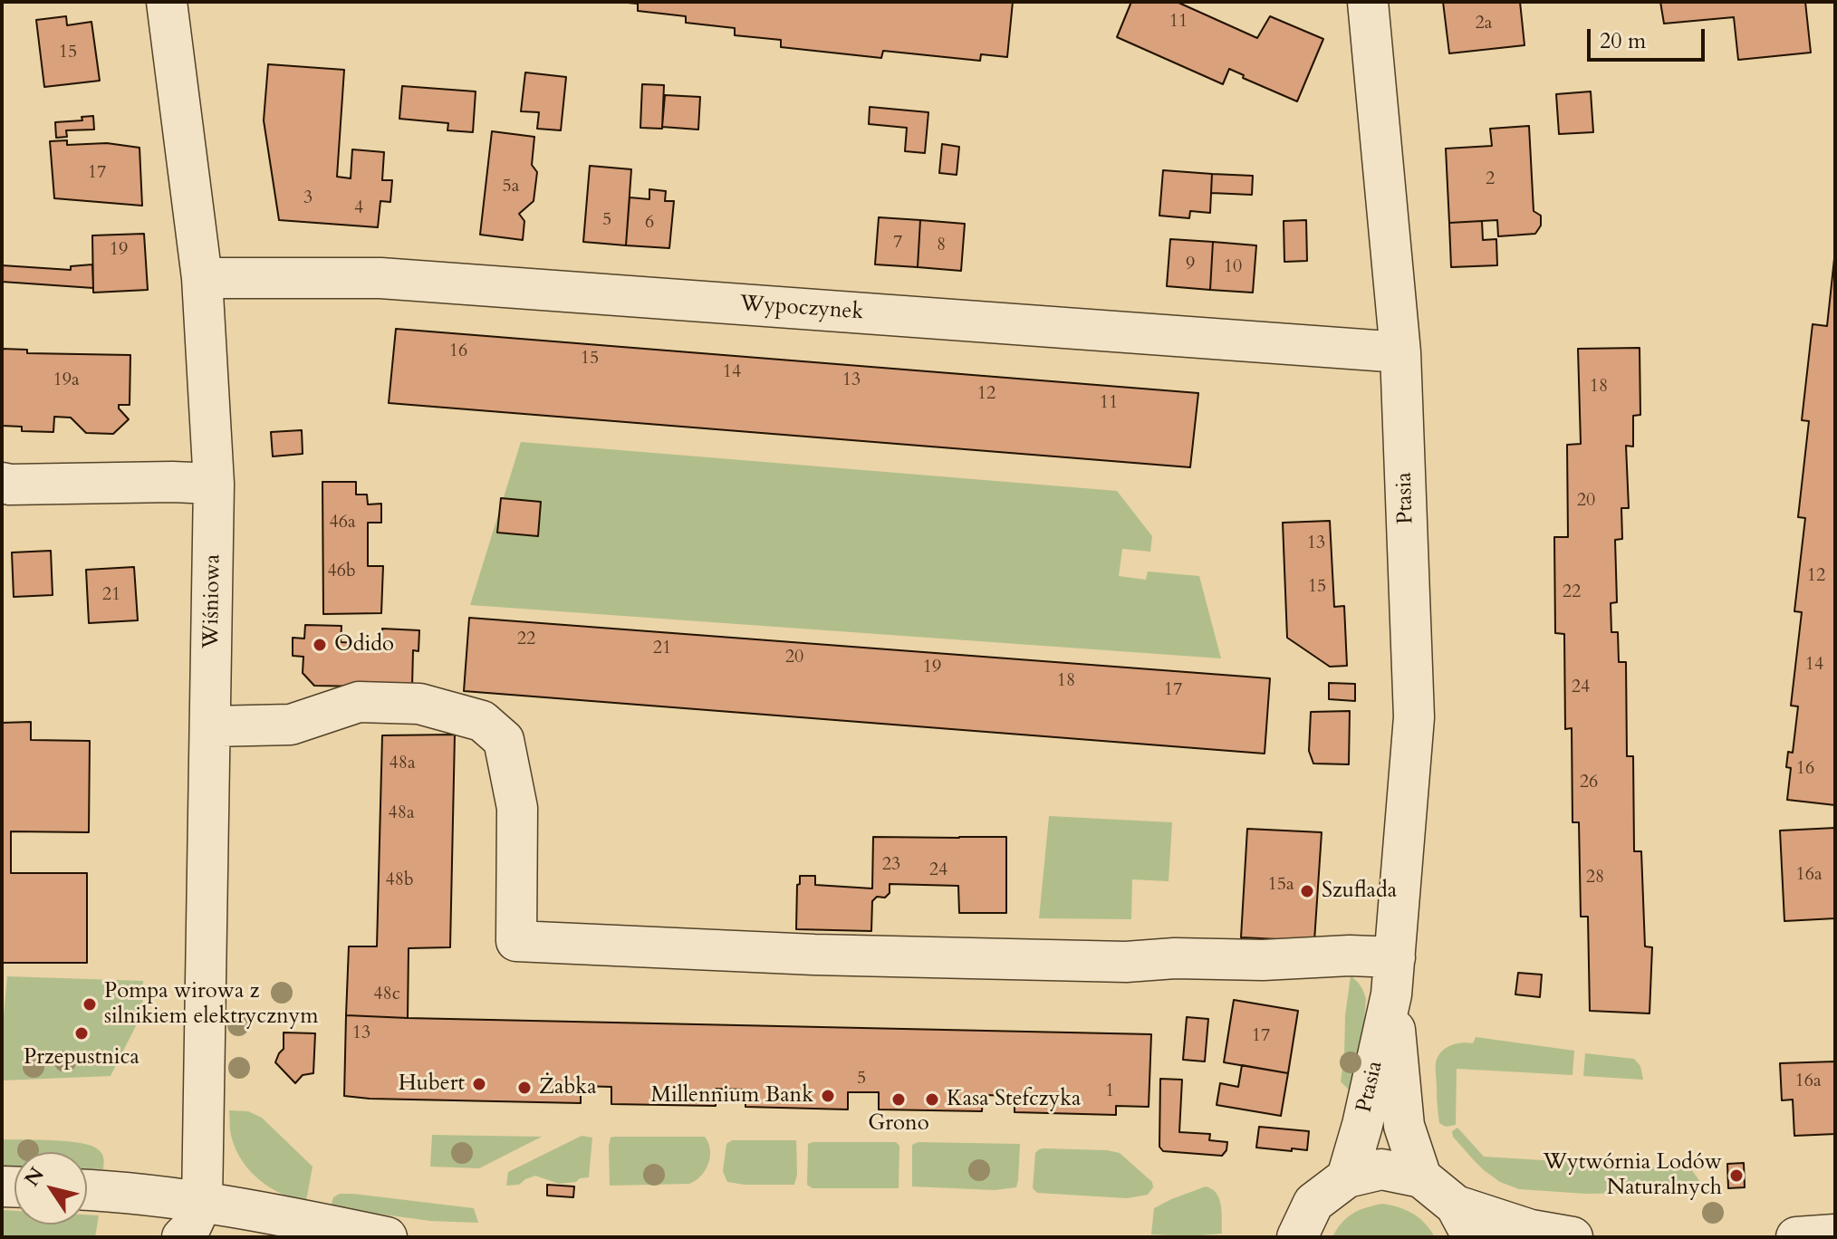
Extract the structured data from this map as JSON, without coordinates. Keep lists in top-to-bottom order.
{
  "streets": {
    "street": ["Wypoczynek", "Ptasia", "Wiśniowa"]
  },
  "crossings": [
    ["Wypoczynek", "Ptasia"],
    ["Wypoczynek", "Wiśniowa"]
  ],
  "places": [
    "Odido",
    "Szuflada",
    "Pompa wirowa z silnikiem elektrycznym",
    "Przepustnica",
    "Hubert",
    "Żabka",
    "Millennium Bank",
    "Grono",
    "Kasa Stefczyka",
    "Wytwórnia Lodów Naturalnych"
  ],
  "house_numbers": [
    "11",
    "2a",
    "15",
    "17",
    "2",
    "5a",
    "3",
    "4",
    "5",
    "6",
    "7",
    "8",
    "19",
    "9",
    "10",
    "16",
    "15",
    "14",
    "19a",
    "13",
    "18",
    "12",
    "11",
    "20",
    "46a",
    "13",
    "46b",
    "12",
    "15",
    "22",
    "21",
    "22",
    "21",
    "20",
    "14",
    "19",
    "18",
    "24",
    "17",
    "48a",
    "16",
    "26",
    "48a",
    "23",
    "24",
    "16a",
    "28",
    "48b",
    "15a",
    "48c",
    "13",
    "17",
    "5",
    "16a",
    "1"
  ],
  "scale_bar": "20 m",
  "north": "top left"
}
